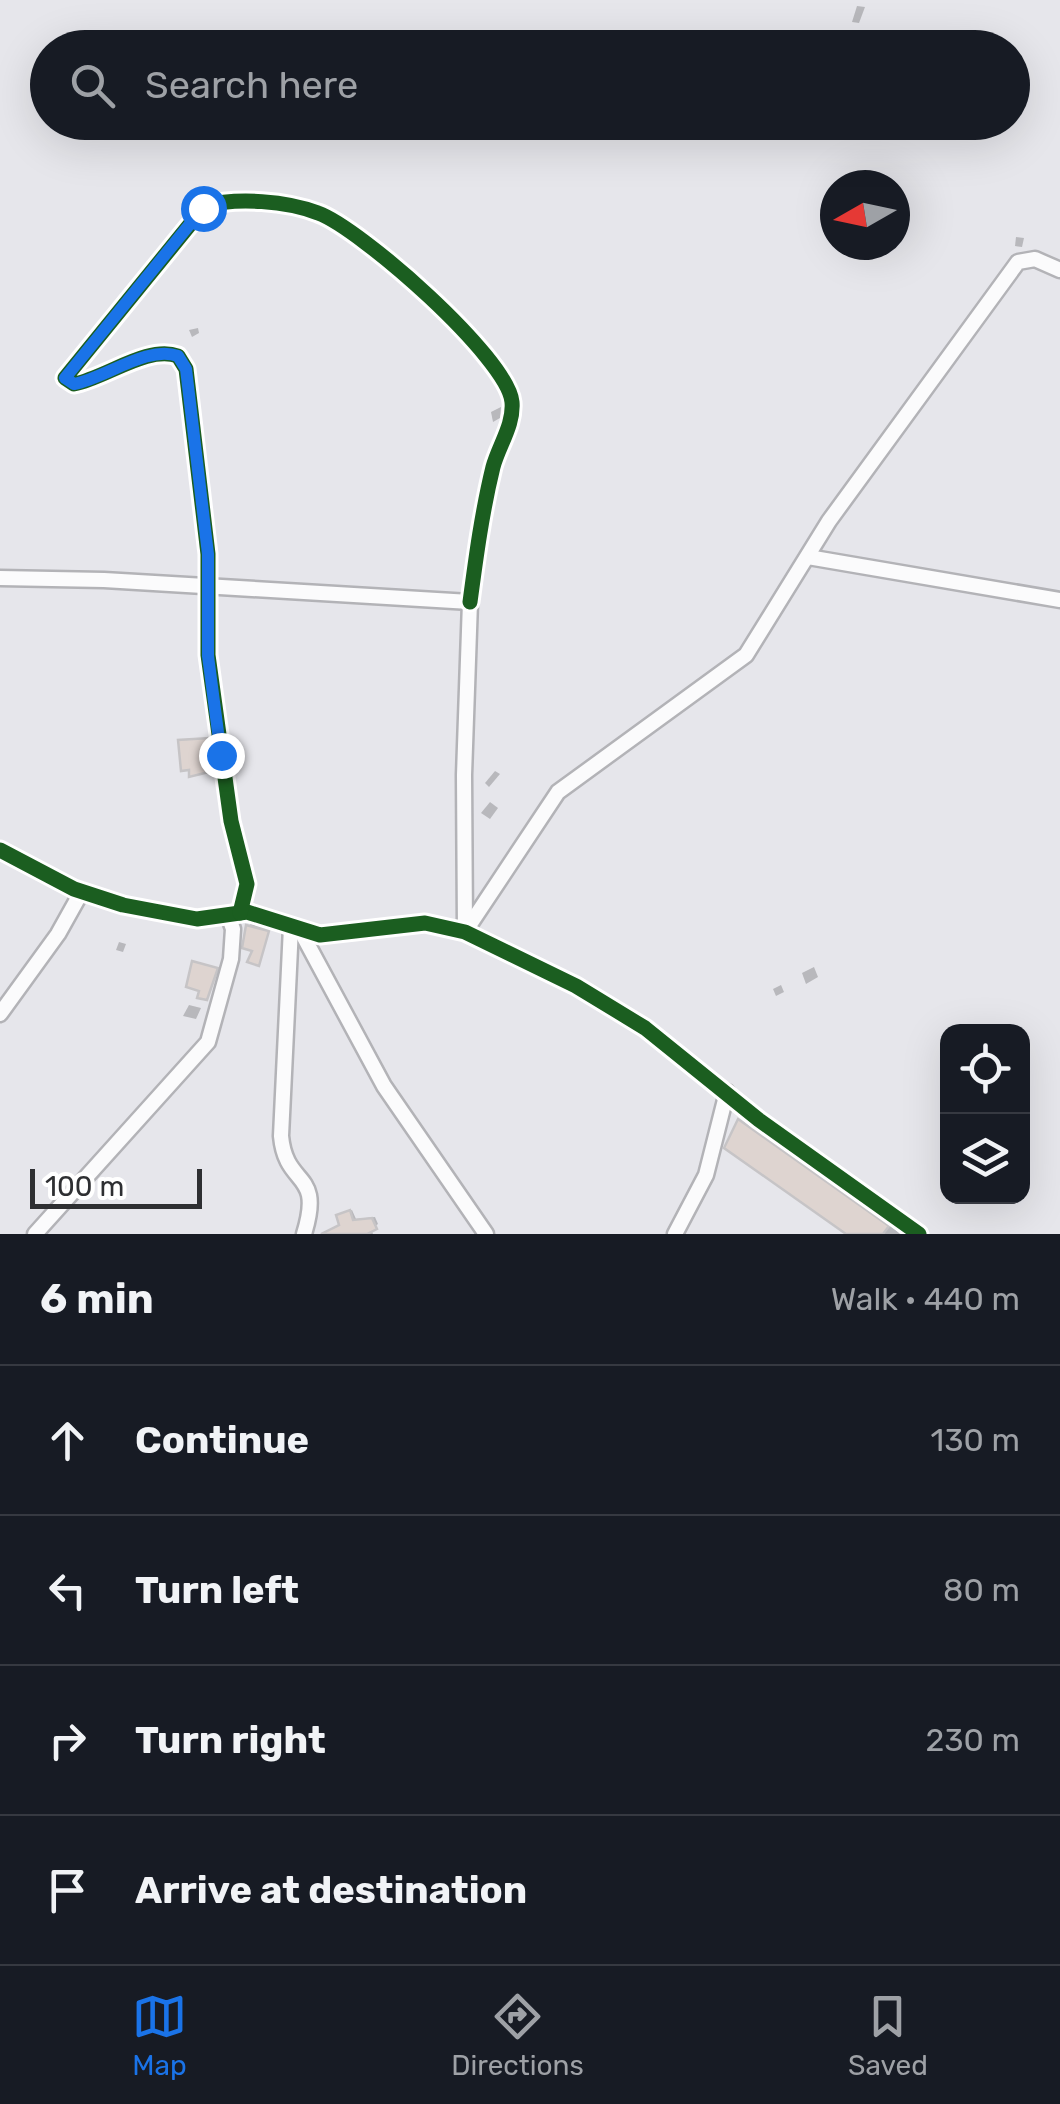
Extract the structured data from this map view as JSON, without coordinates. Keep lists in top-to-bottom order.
{
  "scale_bar": "100 m",
  "north": "left",
  "page": {
    "search": "Search here",
    "scale": "100 m",
    "heading": ["6 min", "Walk · 440 m"],
    "list": [
      ["Continue", "130 m"],
      ["Turn left", "80 m"],
      ["Turn right", "230 m"],
      "Arrive at destination"
    ],
    "nav": ["Map", "Directions", "Saved"]
  }
}
